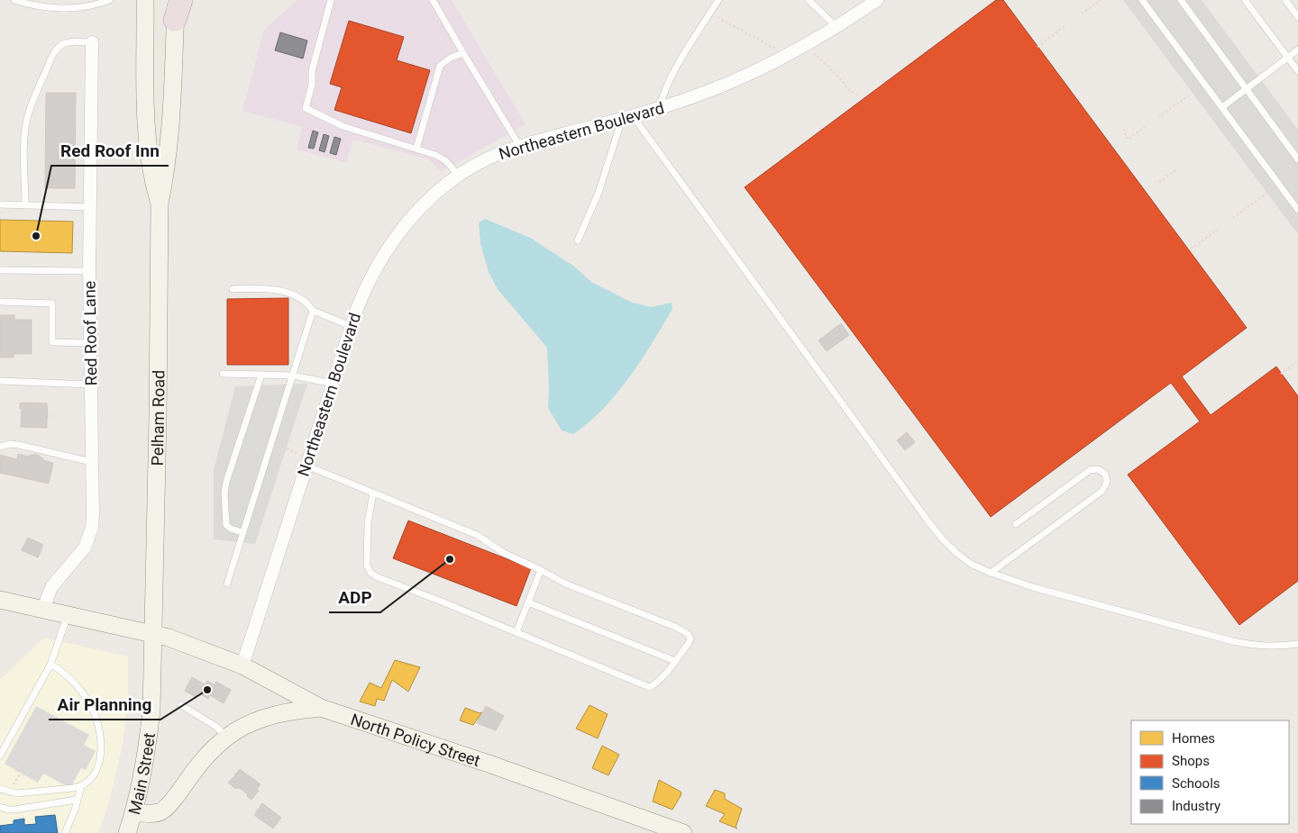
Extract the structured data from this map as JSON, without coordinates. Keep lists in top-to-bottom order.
{
  "streets": {
    "main road": ["Pelham Road", "North Policy Street", "Main Street"],
    "street": ["Northeastern Boulevard", "Red Roof Lane"]
  },
  "crossings": [
    ["Northeastern Boulevard", "North Policy Street"],
    ["Red Roof Lane", "North Policy Street"],
    ["Pelham Road", "North Policy Street"],
    ["Pelham Road", "Main Street"],
    ["North Policy Street", "Main Street"]
  ],
  "places": ["Red Roof Inn", "ADP", "Air Planning"],
  "legend": [
    "Homes",
    "Shops",
    "Schools",
    "Industry"
  ]
}
